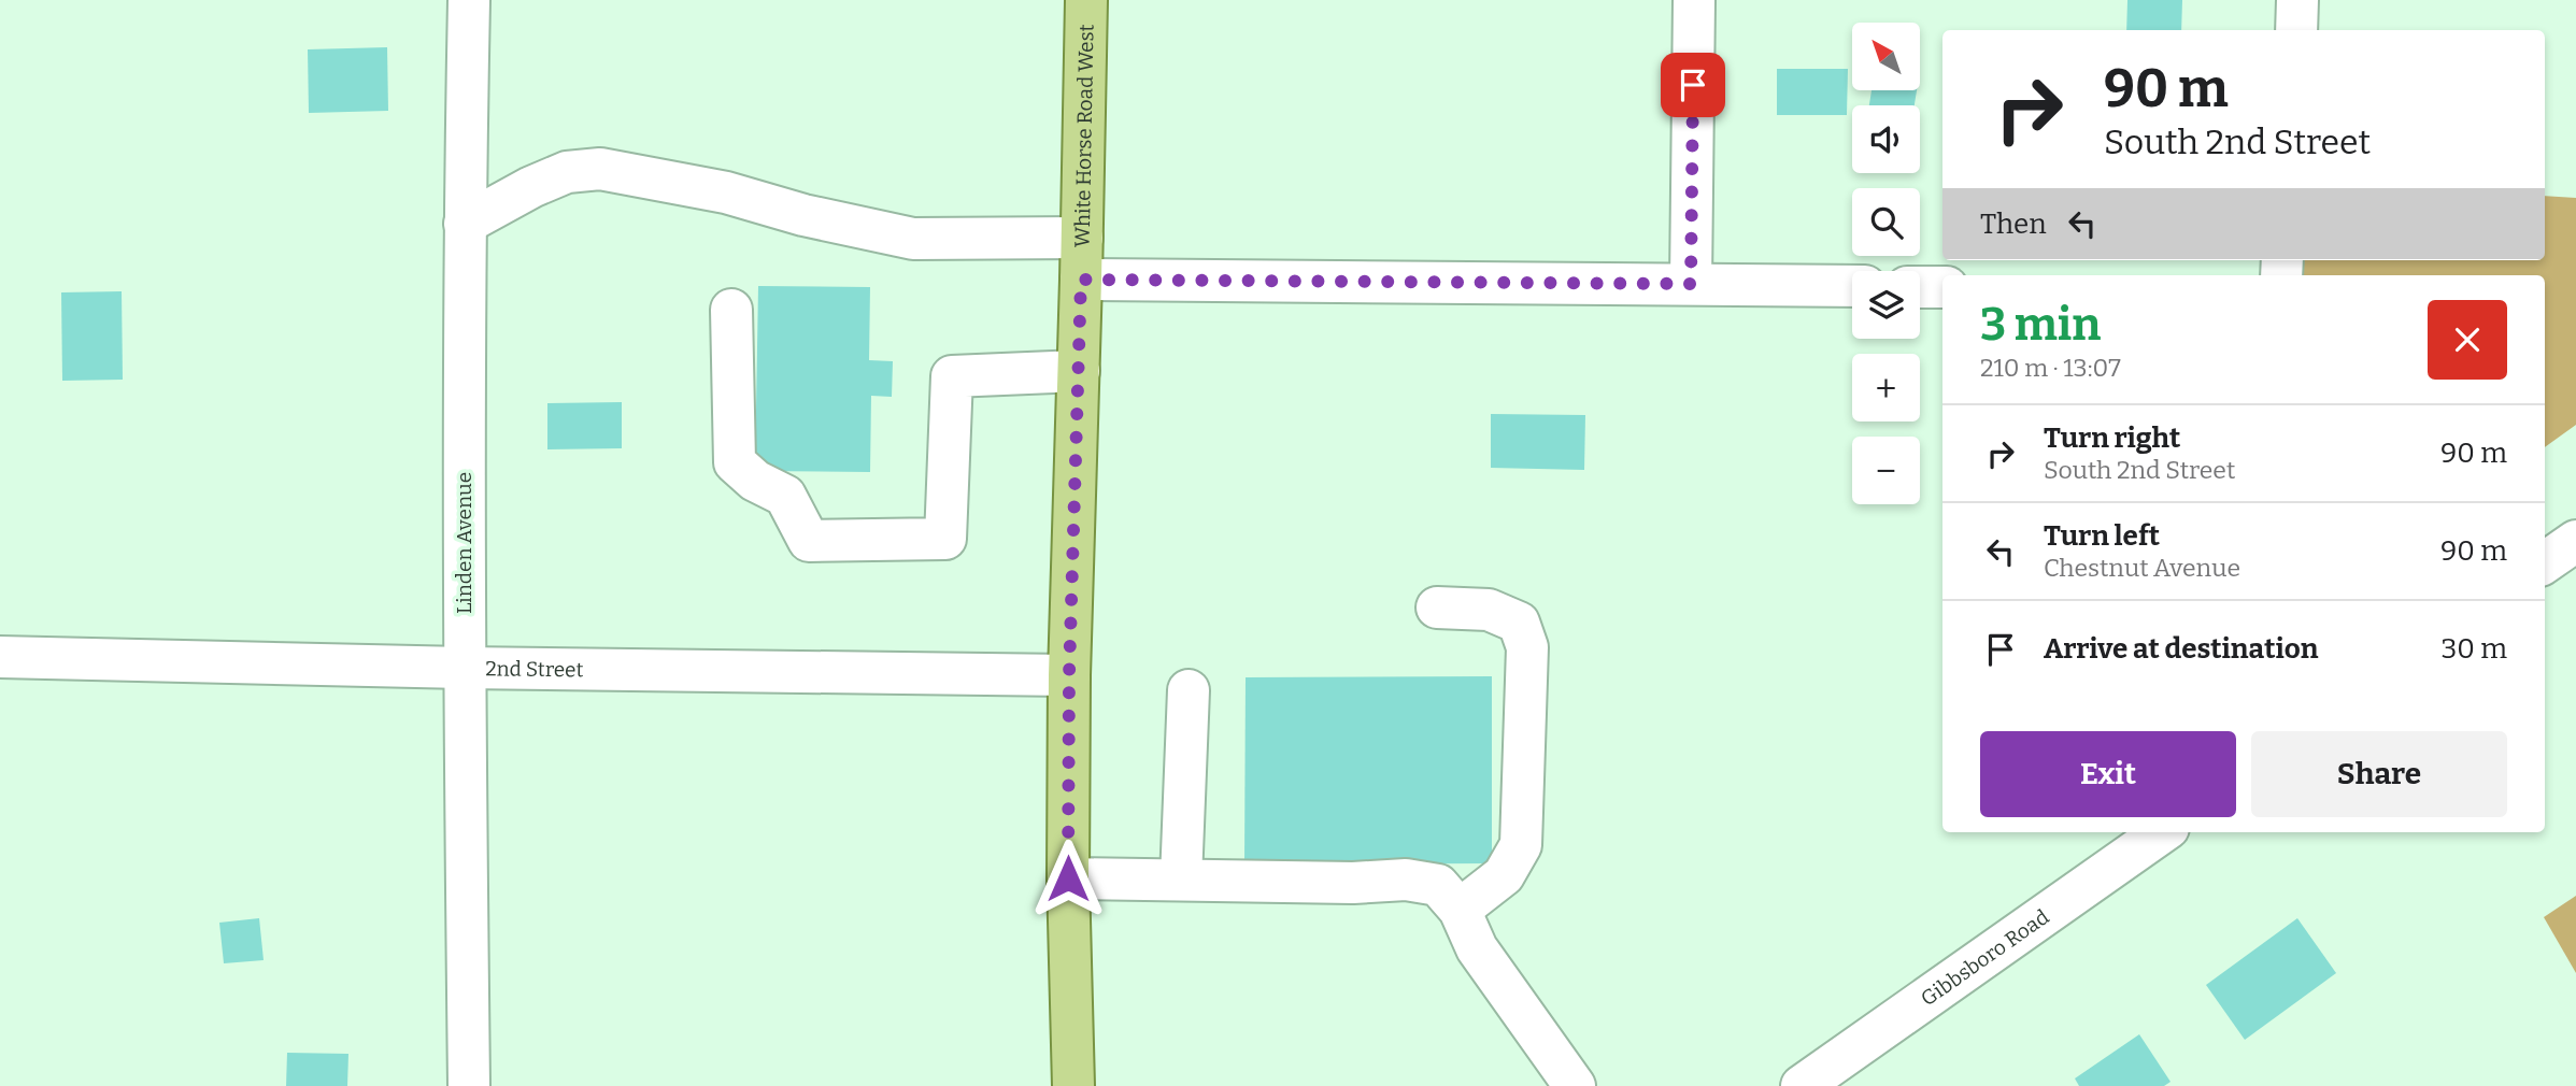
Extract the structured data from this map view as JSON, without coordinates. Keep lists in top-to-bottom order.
{
  "streets": {
    "main road": ["White Horse Road West"],
    "street": ["Linden Avenue", "2nd Street", "Gibbsboro Road"]
  },
  "crossings": [
    ["White Horse Road West", "2nd Street"],
    ["Linden Avenue", "2nd Street"]
  ],
  "north": "top left",
  "page": {
    "map_buttons": ["+", "−"],
    "turn": ["90 m", "South 2nd Street"],
    "then": "Then",
    "heading": ["3 min", "210 m · 13:07"],
    "list": [
      {
        "name": "Turn right",
        "note": "South 2nd Street",
        "value": "90 m"
      },
      {
        "name": "Turn left",
        "note": "Chestnut Avenue",
        "value": "90 m"
      },
      {
        "name": "Arrive at destination",
        "value": "30 m"
      }
    ],
    "buttons": ["Exit", "Share"]
  }
}
